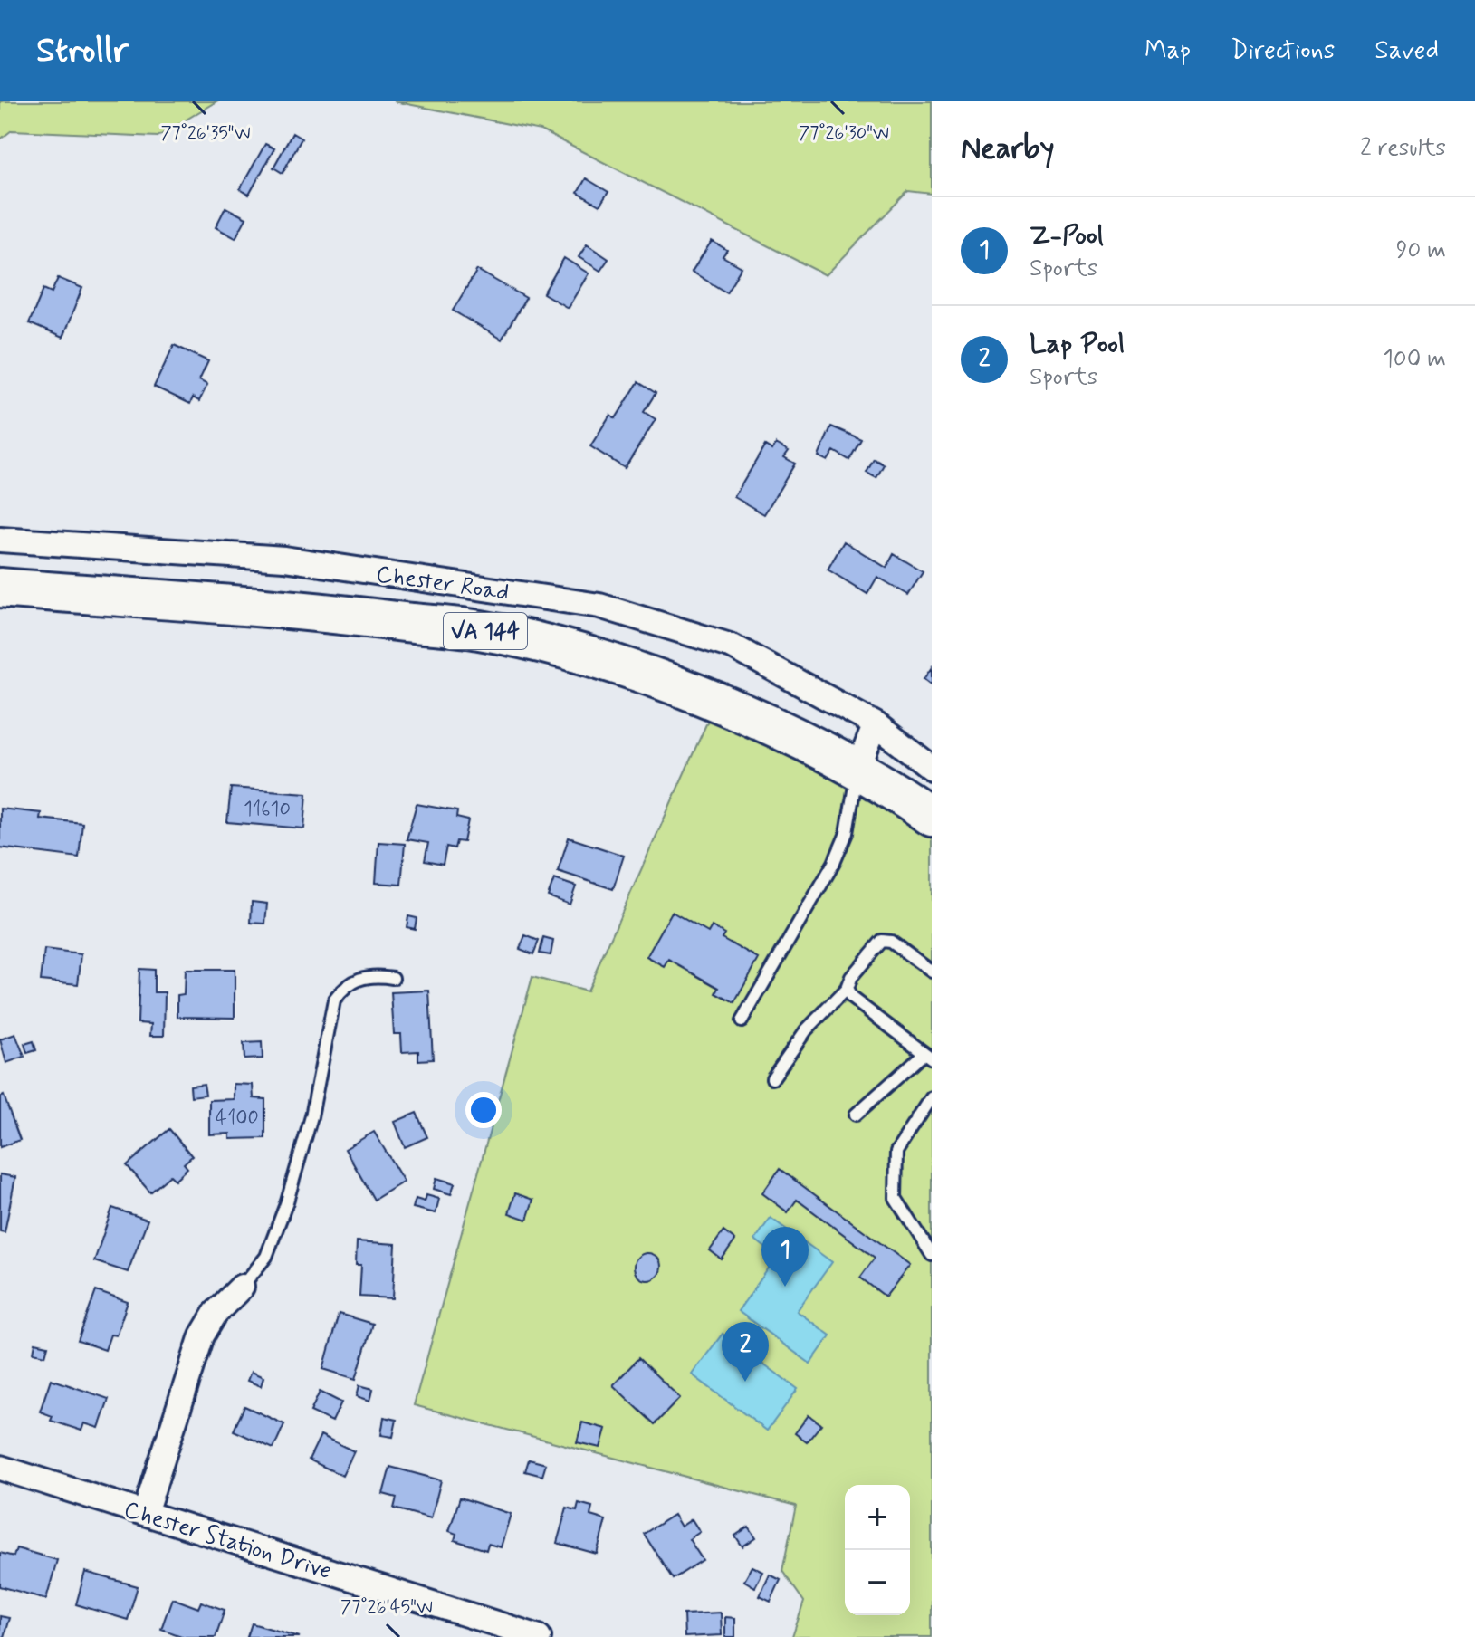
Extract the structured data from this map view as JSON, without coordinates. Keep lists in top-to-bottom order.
{
  "streets": {
    "main road": ["Chester Road", "VA 144"],
    "street": ["Chester Station Drive"]
  },
  "house_numbers": ["11610", "4100"],
  "page": {
    "header": "Strollr",
    "nav": ["Map", "Directions", "Saved"],
    "heading": ["Nearby", "2 results"],
    "list": [
      {
        "mark": "1",
        "name": "Z-Pool",
        "note": "Sports",
        "value": "90 m"
      },
      {
        "mark": "2",
        "name": "Lap Pool",
        "note": "Sports",
        "value": "100 m"
      }
    ],
    "pins": ["1", "2"],
    "map_buttons": ["+", "−"]
  },
  "coordinates": ["77°26'35\"W", "77°26'30\"W", "77°26'45\"W"]
}
